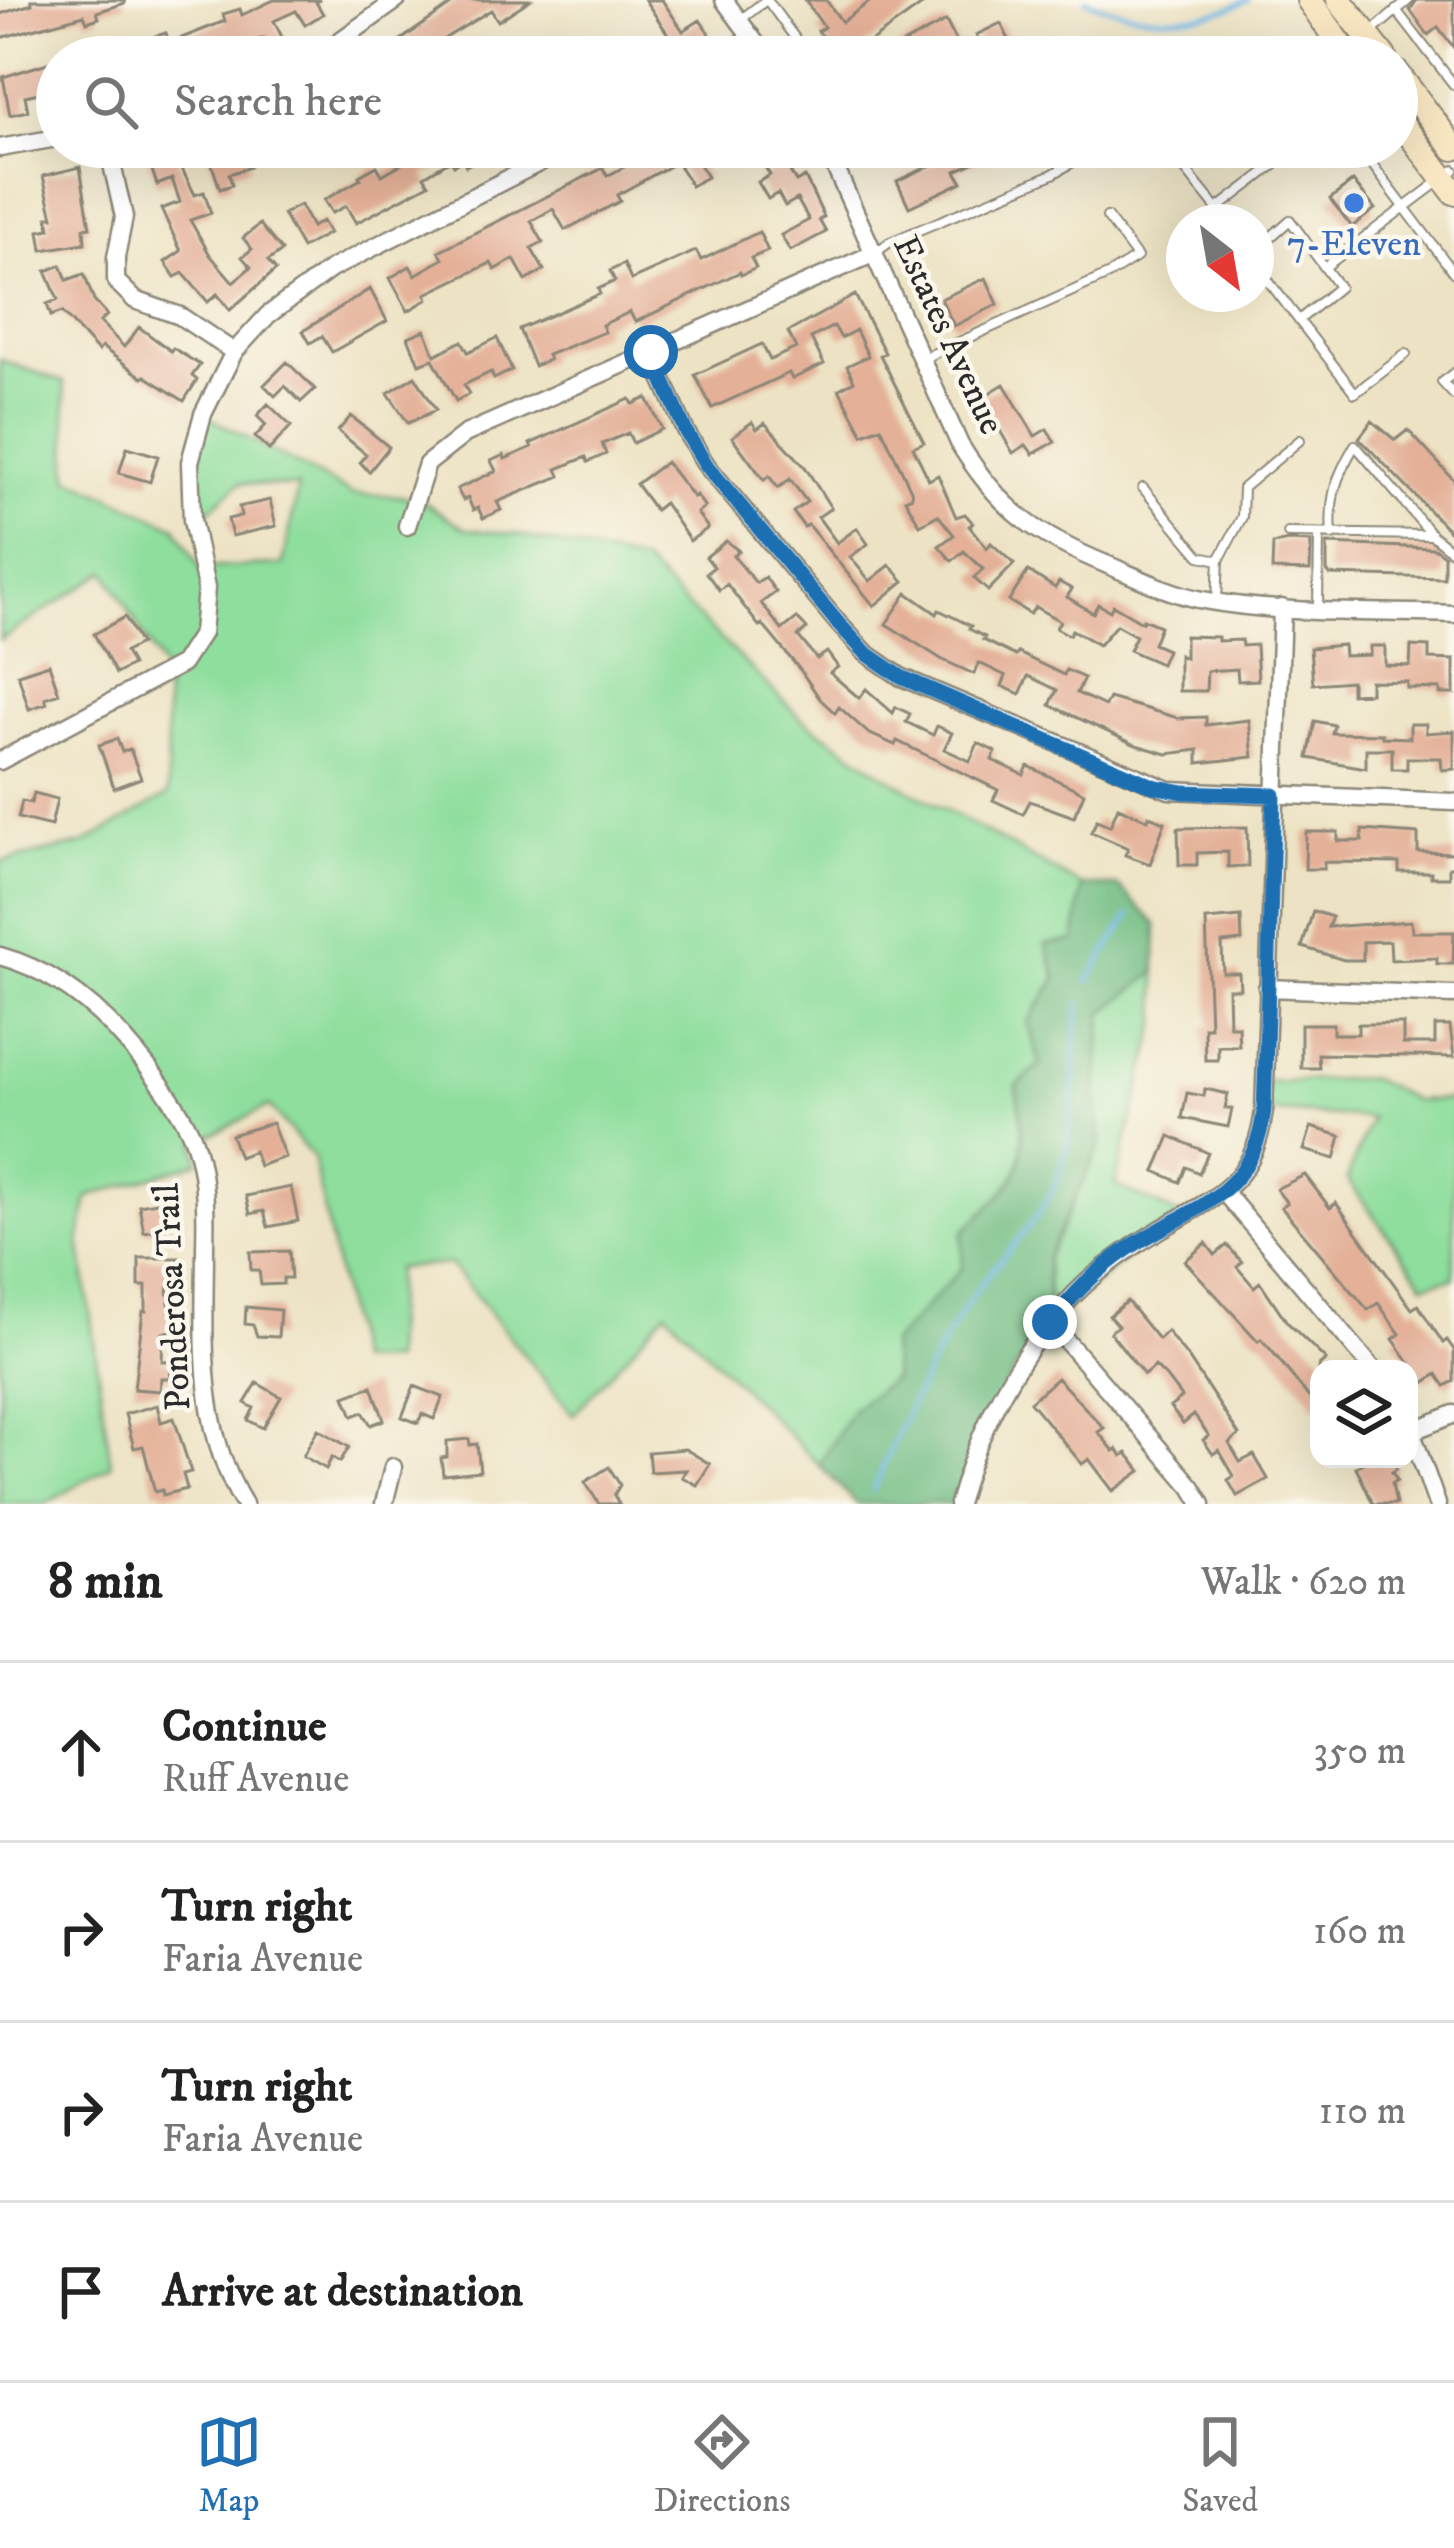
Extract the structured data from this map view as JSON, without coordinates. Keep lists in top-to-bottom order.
{
  "streets": {
    "street": ["Estates Avenue", "Ponderosa Trail"]
  },
  "places": ["7-Eleven"],
  "north": "bottom right",
  "page": {
    "search": "Search here",
    "heading": ["8 min", "Walk · 620 m"],
    "list": [
      ["Continue", "Ruff Avenue", "350 m"],
      ["Turn right", "Faria Avenue", "160 m"],
      ["Turn right", "Faria Avenue", "110 m"],
      "Arrive at destination"
    ],
    "nav": ["Map", "Directions", "Saved"]
  }
}
